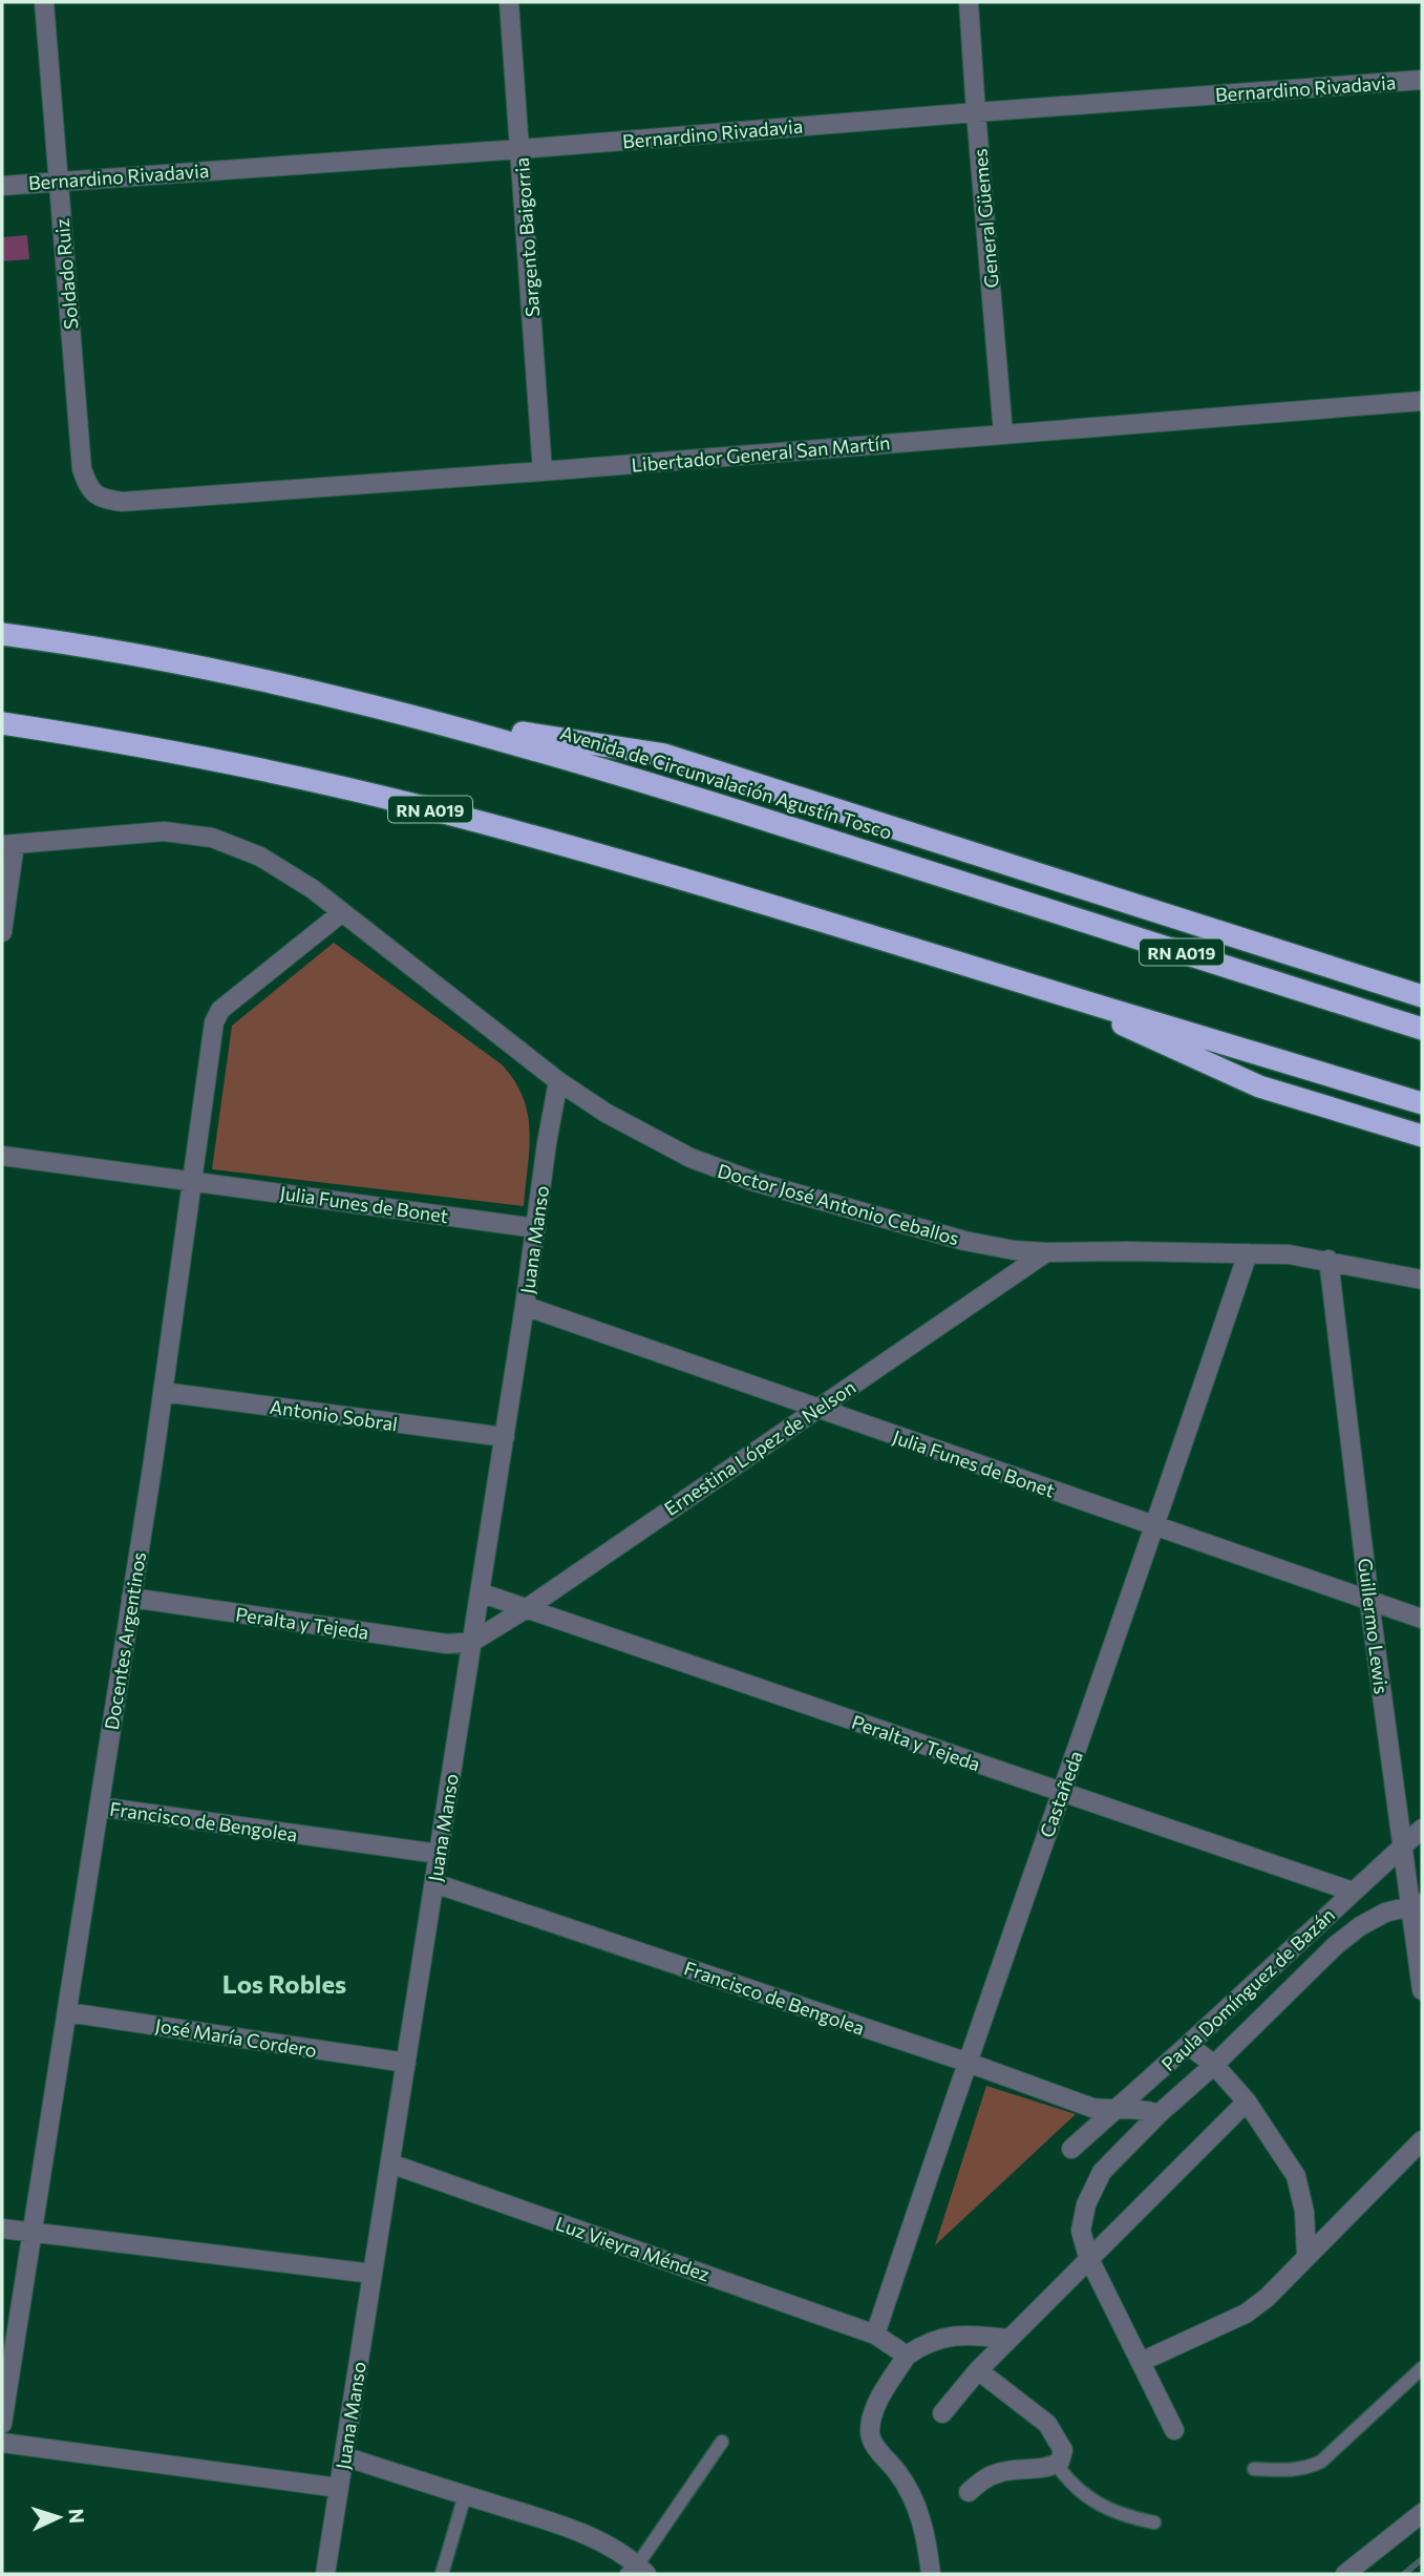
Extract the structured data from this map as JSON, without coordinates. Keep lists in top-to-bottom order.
{
  "streets": {
    "highway": ["Avenida de Circunvalación Agustín Tosco", "RN A019"],
    "street": [
      "Bernardino Rivadavia",
      "General Güemes",
      "Sargento Baigorria",
      "Soldado Ruiz",
      "Libertador General San Martín",
      "Julia Funes de Bonet",
      "Doctor José Antonio Ceballos",
      "Juana Manso",
      "Antonio Sobral",
      "Ernestina López de Nelson",
      "Peralta y Tejeda",
      "Guillermo Lewis",
      "Docentes Argentinos",
      "Castañeda",
      "Francisco de Bengolea",
      "Paula Domínguez de Bazán",
      "José María Cordero",
      "Luz Vieyra Méndez"
    ]
  },
  "crossings": [
    ["Bernardino Rivadavia", "General Güemes"],
    ["Bernardino Rivadavia", "Sargento Baigorria"],
    ["Bernardino Rivadavia", "Soldado Ruiz"],
    ["General Güemes", "Libertador General San Martín"],
    ["Sargento Baigorria", "Libertador General San Martín"],
    ["Soldado Ruiz", "Libertador General San Martín"],
    ["Julia Funes de Bonet", "Juana Manso"],
    ["Julia Funes de Bonet", "Ernestina López de Nelson"],
    ["Julia Funes de Bonet", "Guillermo Lewis"],
    ["Julia Funes de Bonet", "Docentes Argentinos"],
    ["Julia Funes de Bonet", "Castañeda"],
    ["Doctor José Antonio Ceballos", "Juana Manso"],
    ["Doctor José Antonio Ceballos", "Ernestina López de Nelson"],
    ["Doctor José Antonio Ceballos", "Guillermo Lewis"],
    ["Doctor José Antonio Ceballos", "Docentes Argentinos"],
    ["Doctor José Antonio Ceballos", "Castañeda"],
    ["Juana Manso", "Antonio Sobral"],
    ["Juana Manso", "Ernestina López de Nelson"],
    ["Juana Manso", "Peralta y Tejeda"],
    ["Juana Manso", "Francisco de Bengolea"],
    ["Juana Manso", "José María Cordero"],
    ["Juana Manso", "Luz Vieyra Méndez"],
    ["Antonio Sobral", "Docentes Argentinos"],
    ["Ernestina López de Nelson", "Peralta y Tejeda"],
    ["Peralta y Tejeda", "Docentes Argentinos"],
    ["Peralta y Tejeda", "Castañeda"],
    ["Peralta y Tejeda", "Paula Domínguez de Bazán"],
    ["Guillermo Lewis", "Paula Domínguez de Bazán"],
    ["Docentes Argentinos", "Francisco de Bengolea"],
    ["Docentes Argentinos", "José María Cordero"],
    ["Castañeda", "Francisco de Bengolea"],
    ["Castañeda", "Luz Vieyra Méndez"],
    ["Francisco de Bengolea", "Paula Domínguez de Bazán"]
  ],
  "districts": ["Los Robles"],
  "north": "right"
}
